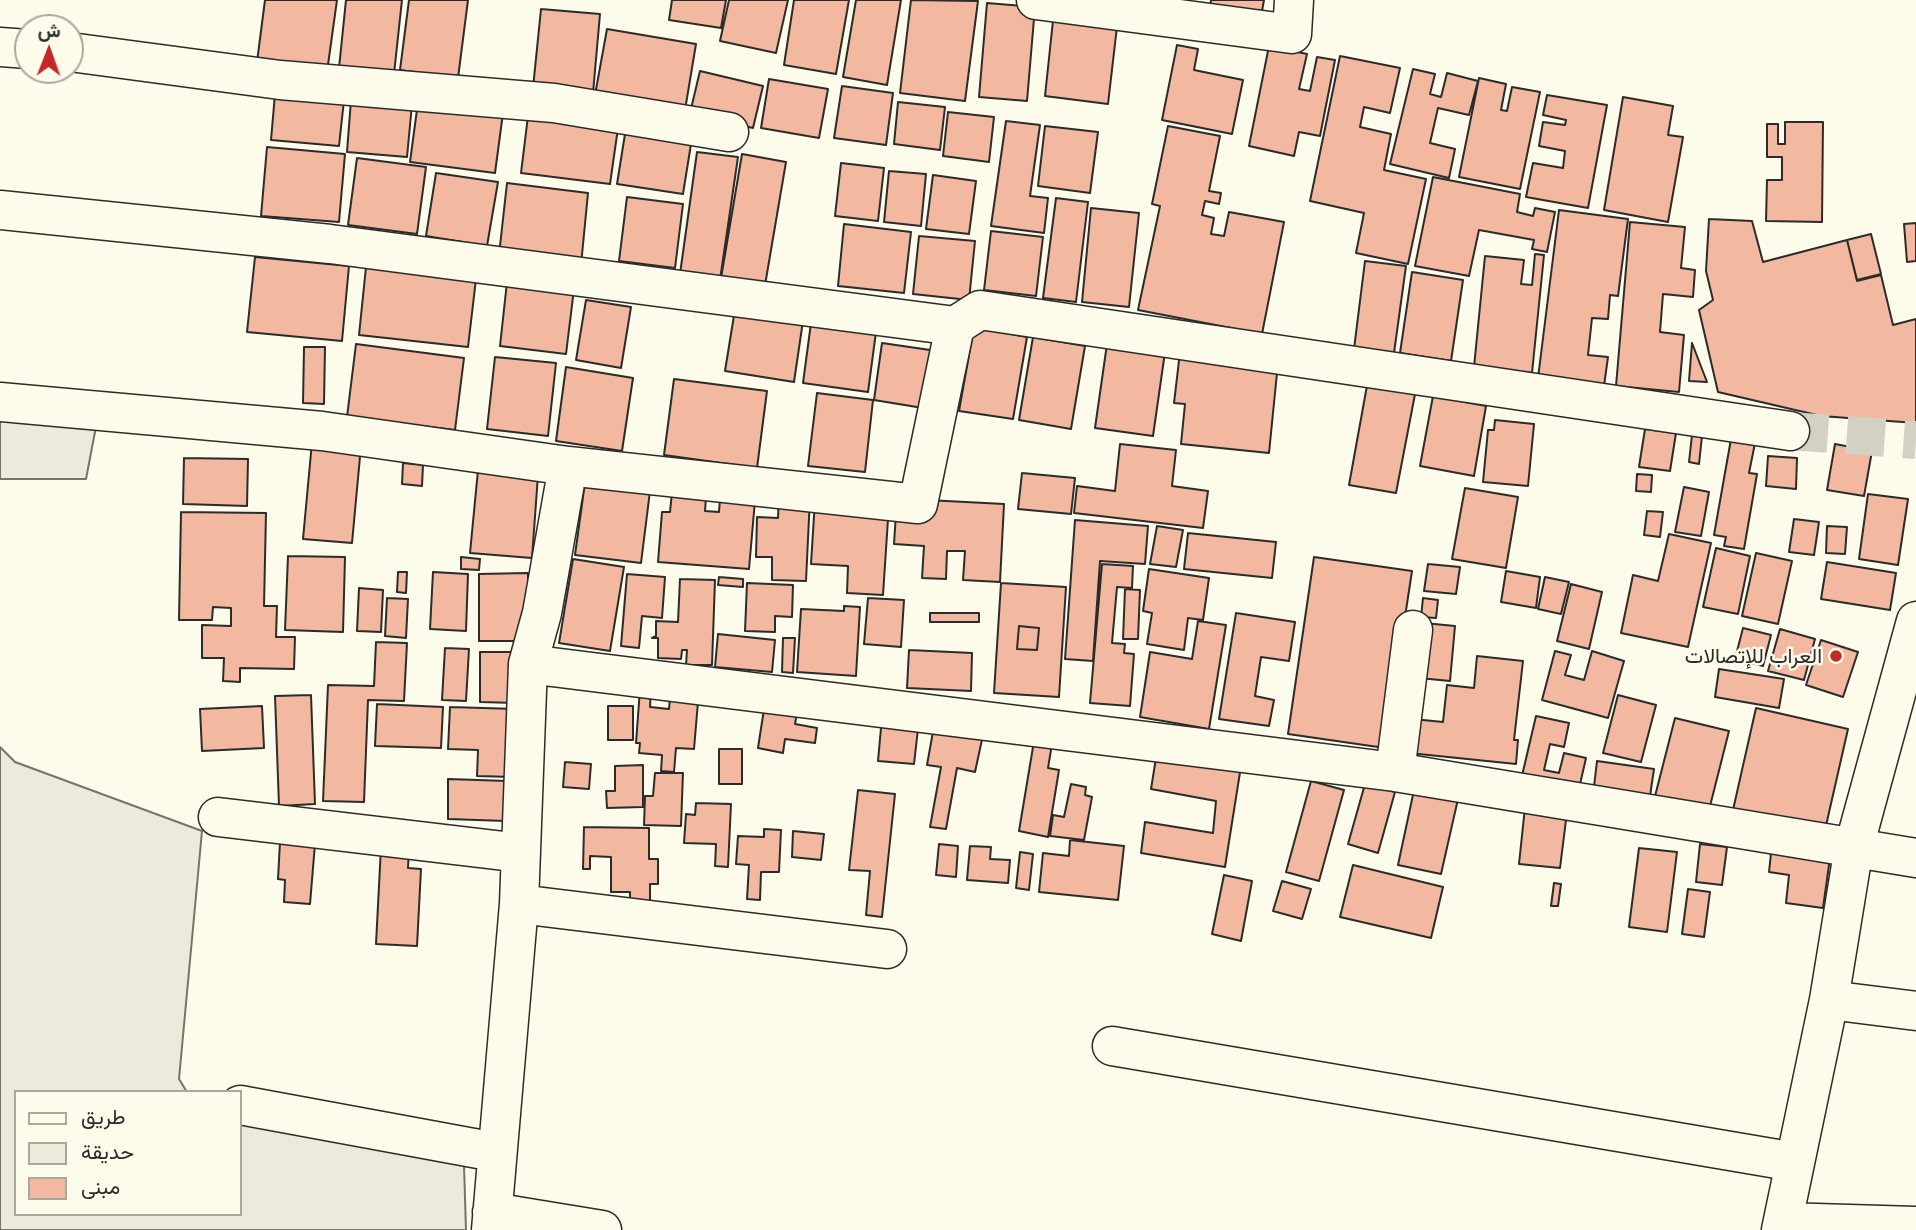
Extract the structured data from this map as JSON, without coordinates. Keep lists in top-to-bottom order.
{
  "places": ["العراب للإتصالات"],
  "legend": ["طريق", "حديقة", "مبنى"],
  "north": "top"
}
